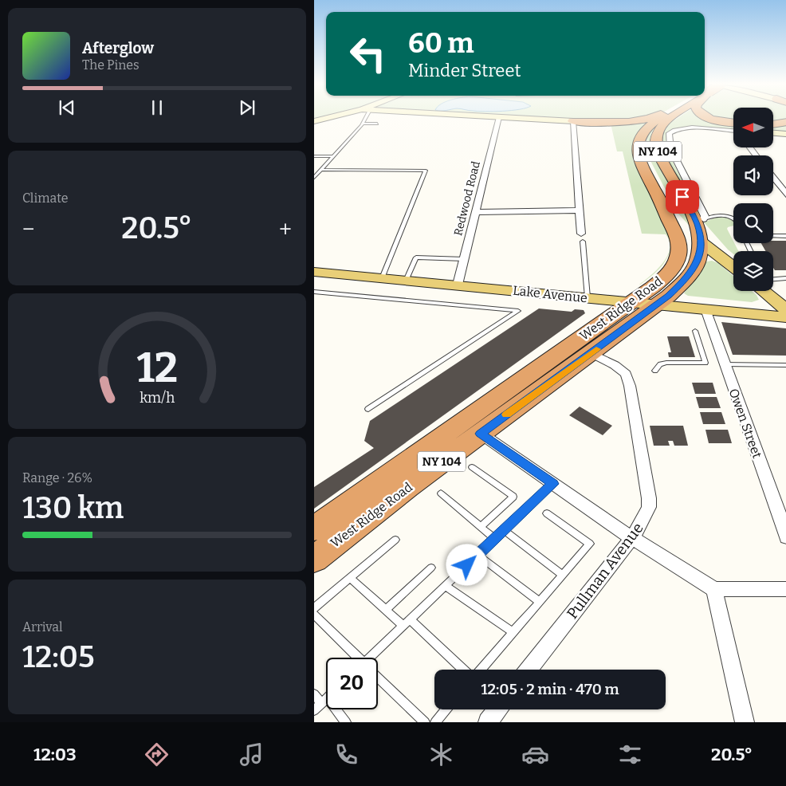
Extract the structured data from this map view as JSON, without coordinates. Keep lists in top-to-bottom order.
{
  "streets": {
    "highway": ["NY 104", "West Ridge Road"],
    "main road": ["Lake Avenue"],
    "street": ["Redwood Road", "Owen Street", "Pullman Avenue"]
  },
  "crossings": [
    ["NY 104", "West Ridge Road"],
    ["Redwood Road", "Lake Avenue"],
    ["Lake Avenue", "West Ridge Road"],
    ["Lake Avenue", "Owen Street"],
    ["West Ridge Road", "Pullman Avenue"]
  ],
  "north": "left",
  "page": {
    "turn": ["60 m", "Minder Street"],
    "song": ["Afterglow", "The Pines"],
    "tile": [
      "Climate",
      ["Range · 26%", "130 km"],
      ["Arrival", "12:05"]
    ],
    "heat": ["−", "20.5°", "+"],
    "limit": "20",
    "trip": "12:05 · 2 min · 470 m",
    "tabs": ["12:03", "20.5°"],
    "gauge": ["12", "km/h"]
  }
}
